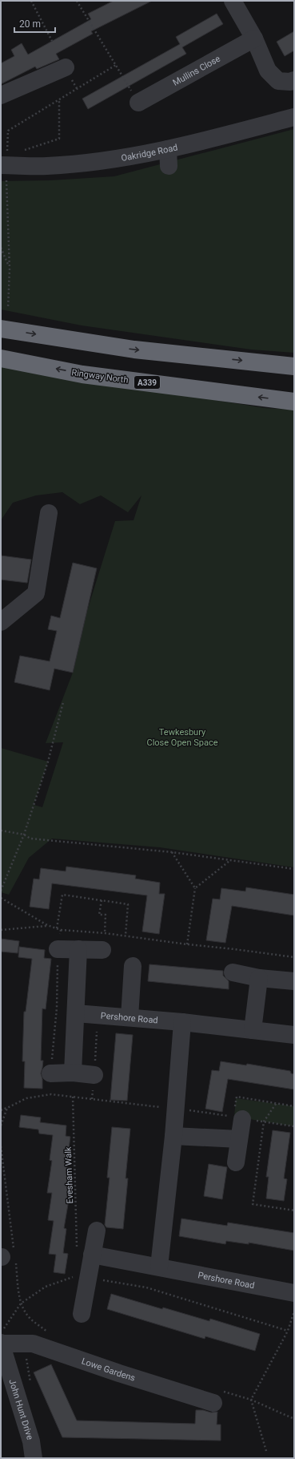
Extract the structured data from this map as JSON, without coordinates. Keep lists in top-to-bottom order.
{
  "streets": {
    "highway": ["Ringway North", "A339"],
    "street": [
      "Mullins Close",
      "Oakridge Road",
      "Pershore Road",
      "Lowe Gardens",
      "John Hunt Drive"
    ],
    "path": ["Evesham Walk"]
  },
  "crossings": [
    ["Pershore Road", "Evesham Walk"],
    ["Lowe Gardens", "John Hunt Drive"]
  ],
  "parks": ["Tewkesbury Close Open Space"],
  "scale_bar": "20 m"
}
